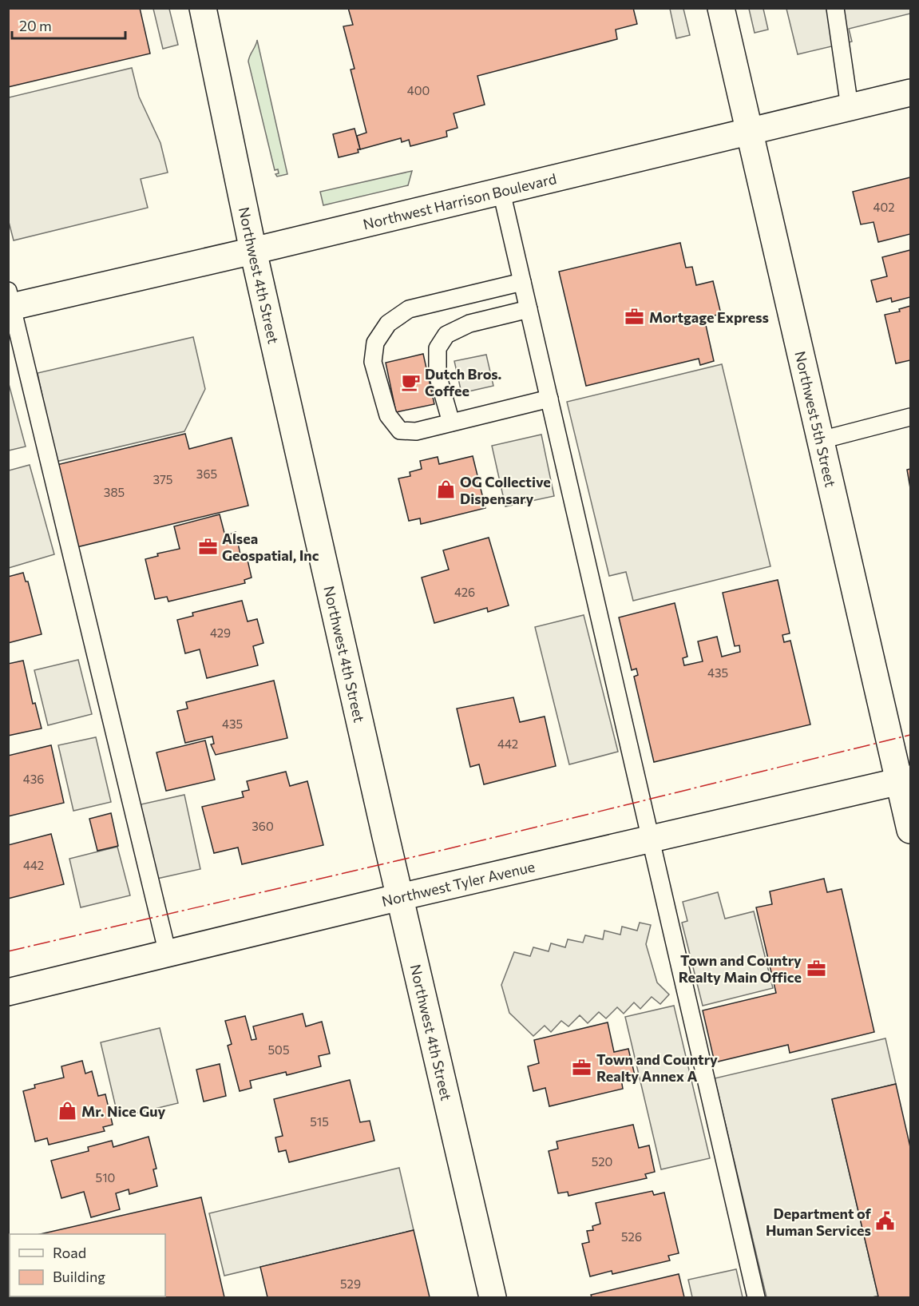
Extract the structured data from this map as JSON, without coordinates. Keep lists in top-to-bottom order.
{
  "streets": {
    "main road": [
      "Northwest Harrison Boulevard",
      "Northwest 4th Street",
      "Northwest 5th Street",
      "Northwest Tyler Avenue"
    ]
  },
  "crossings": [
    ["Northwest Harrison Boulevard", "Northwest 4th Street"],
    ["Northwest Harrison Boulevard", "Northwest 5th Street"],
    ["Northwest 4th Street", "Northwest Tyler Avenue"],
    ["Northwest 5th Street", "Northwest Tyler Avenue"]
  ],
  "places": {
    "office": [
      "Mortgage Express",
      "Alsea Geospatial, Inc",
      "Town and Country Realty Main Office",
      "Town and Country Realty Annex A"
    ],
    "cafe": ["Dutch Bros. Coffee"],
    "shop": ["OG Collective Dispensary", "Mr. Nice Guy"],
    "public building": ["Department of Human Services"]
  },
  "house_numbers": [
    "400",
    "402",
    "365",
    "375",
    "385",
    "426",
    "429",
    "435",
    "435",
    "442",
    "436",
    "360",
    "442",
    "505",
    "515",
    "520",
    "510",
    "526",
    "529"
  ],
  "legend": ["Road", "Building"],
  "scale_bar": "20 m"
}
